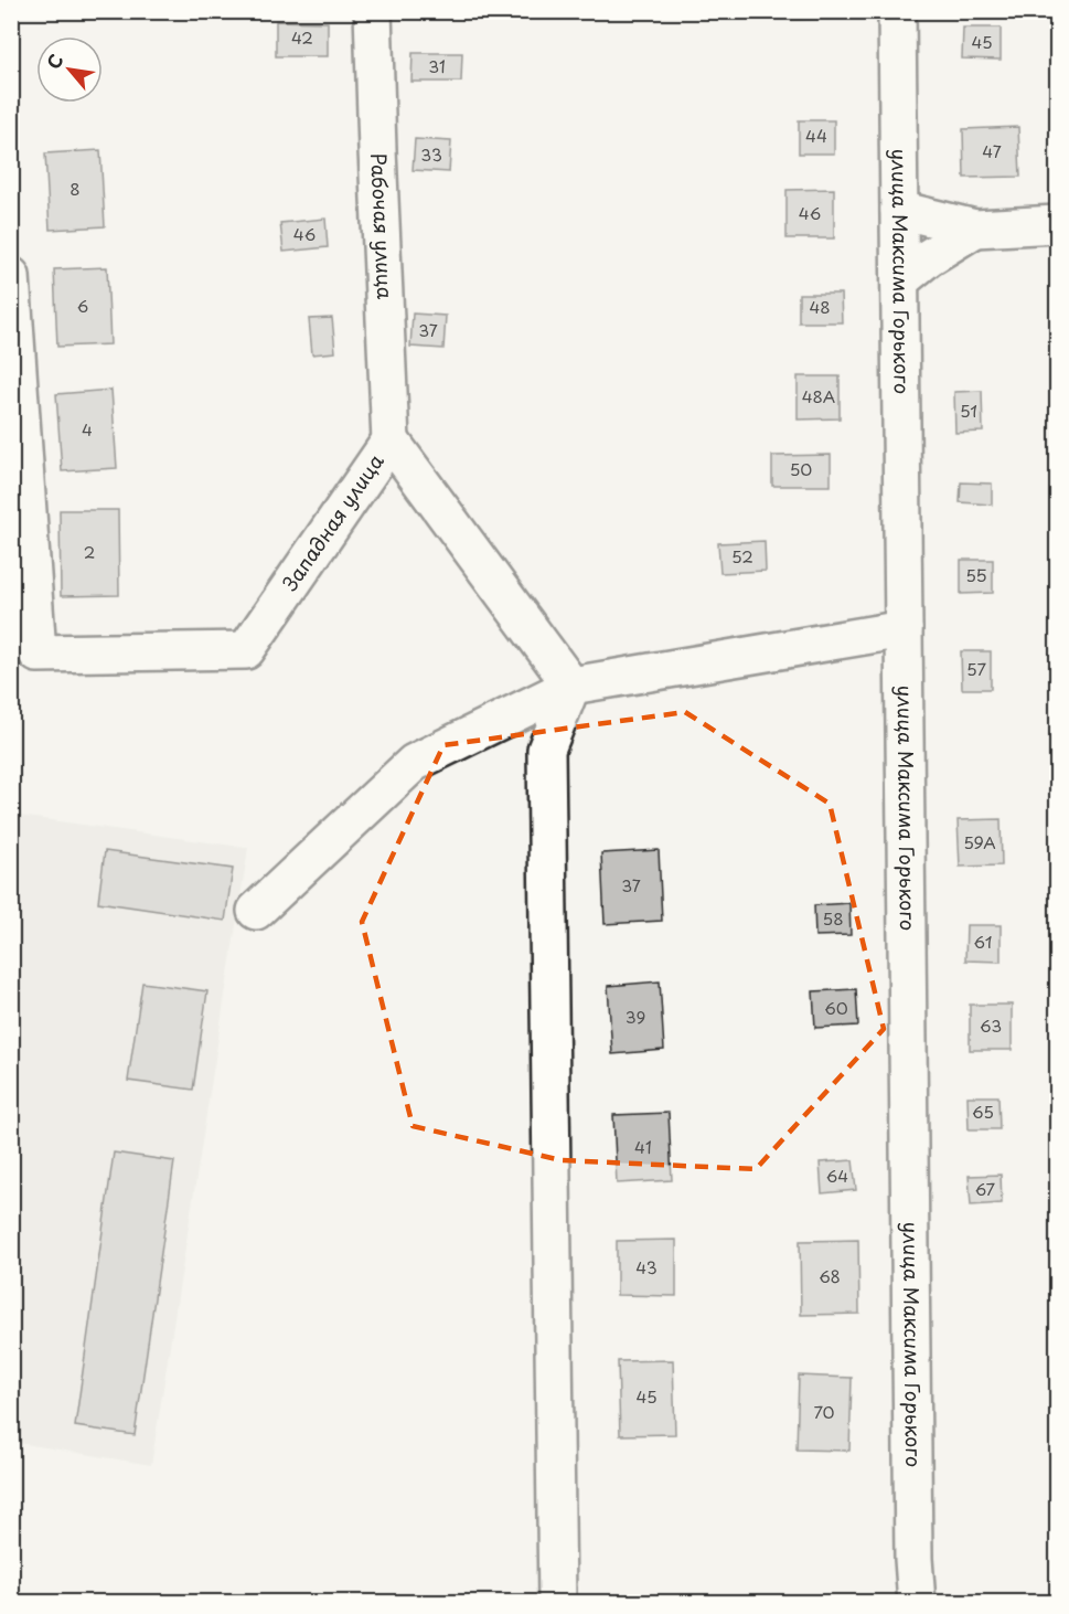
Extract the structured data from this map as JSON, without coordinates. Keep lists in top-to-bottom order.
{
  "streets": {
    "street": ["Рабочая улица", "улица Максима Горького", "Западная улица"]
  },
  "crossings": [
    ["Рабочая улица", "Западная улица"]
  ],
  "house_numbers": [
    "42",
    "45",
    "31",
    "44",
    "47",
    "33",
    "8",
    "46",
    "46",
    "6",
    "48",
    "37",
    "48А",
    "51",
    "4",
    "50",
    "2",
    "52",
    "55",
    "57",
    "59А",
    "37",
    "58",
    "61",
    "60",
    "39",
    "63",
    "65",
    "41",
    "64",
    "67",
    "43",
    "68",
    "45",
    "70"
  ],
  "north": "top left"
}
